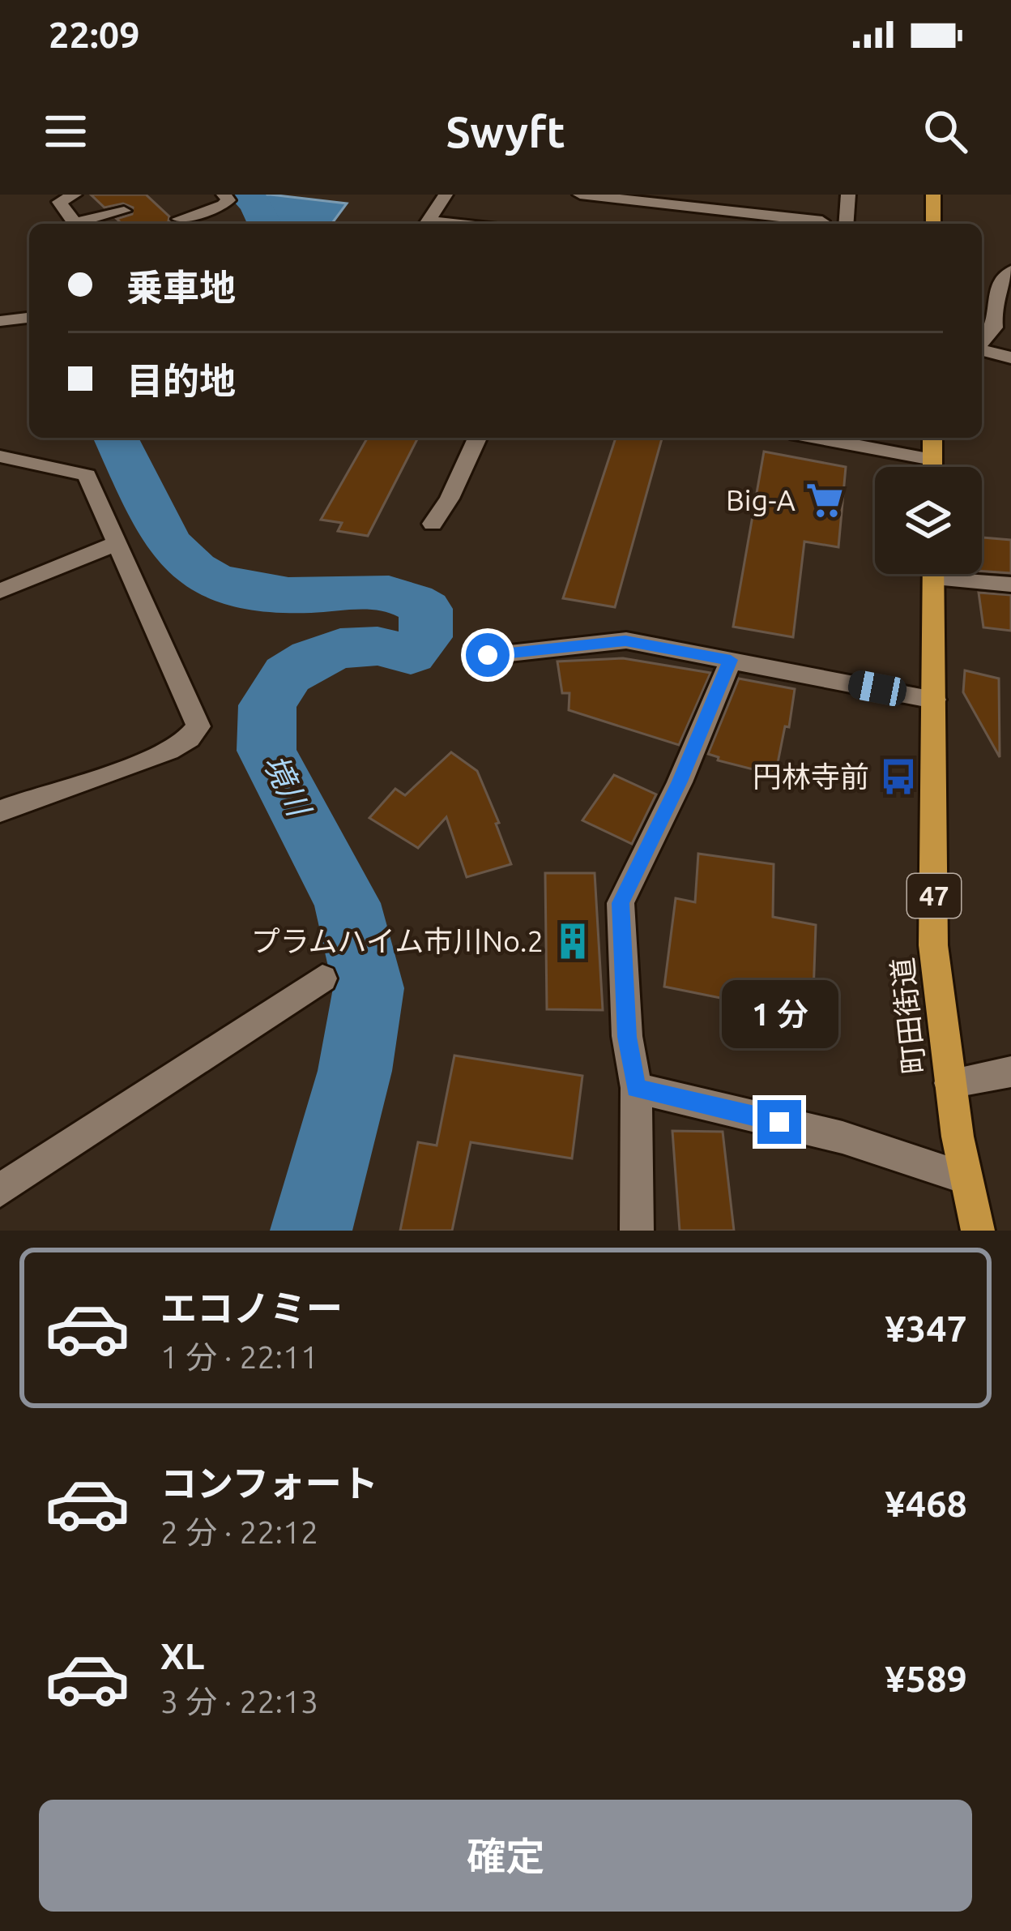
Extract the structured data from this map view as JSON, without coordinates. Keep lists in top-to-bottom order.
{
  "streets": {
    "main road": ["47", "町田街道"]
  },
  "water": ["境川"],
  "places": {
    "supermarket": ["Big-A"],
    "bus stop": ["円林寺前"],
    "building": ["プラムハイム市川No.2"]
  },
  "page": {
    "status": "22:09",
    "header": "Swyft",
    "banner": ["乗車地", "目的地"],
    "bubble": "1 分",
    "list": [
      {
        "name": "エコノミー",
        "note": "1 分 · 22:11",
        "value": "¥347"
      },
      {
        "name": "コンフォート",
        "note": "2 分 · 22:12",
        "value": "¥468"
      },
      {
        "name": "XL",
        "note": "3 分 · 22:13",
        "value": "¥589"
      }
    ],
    "buttons": "確定"
  }
}
